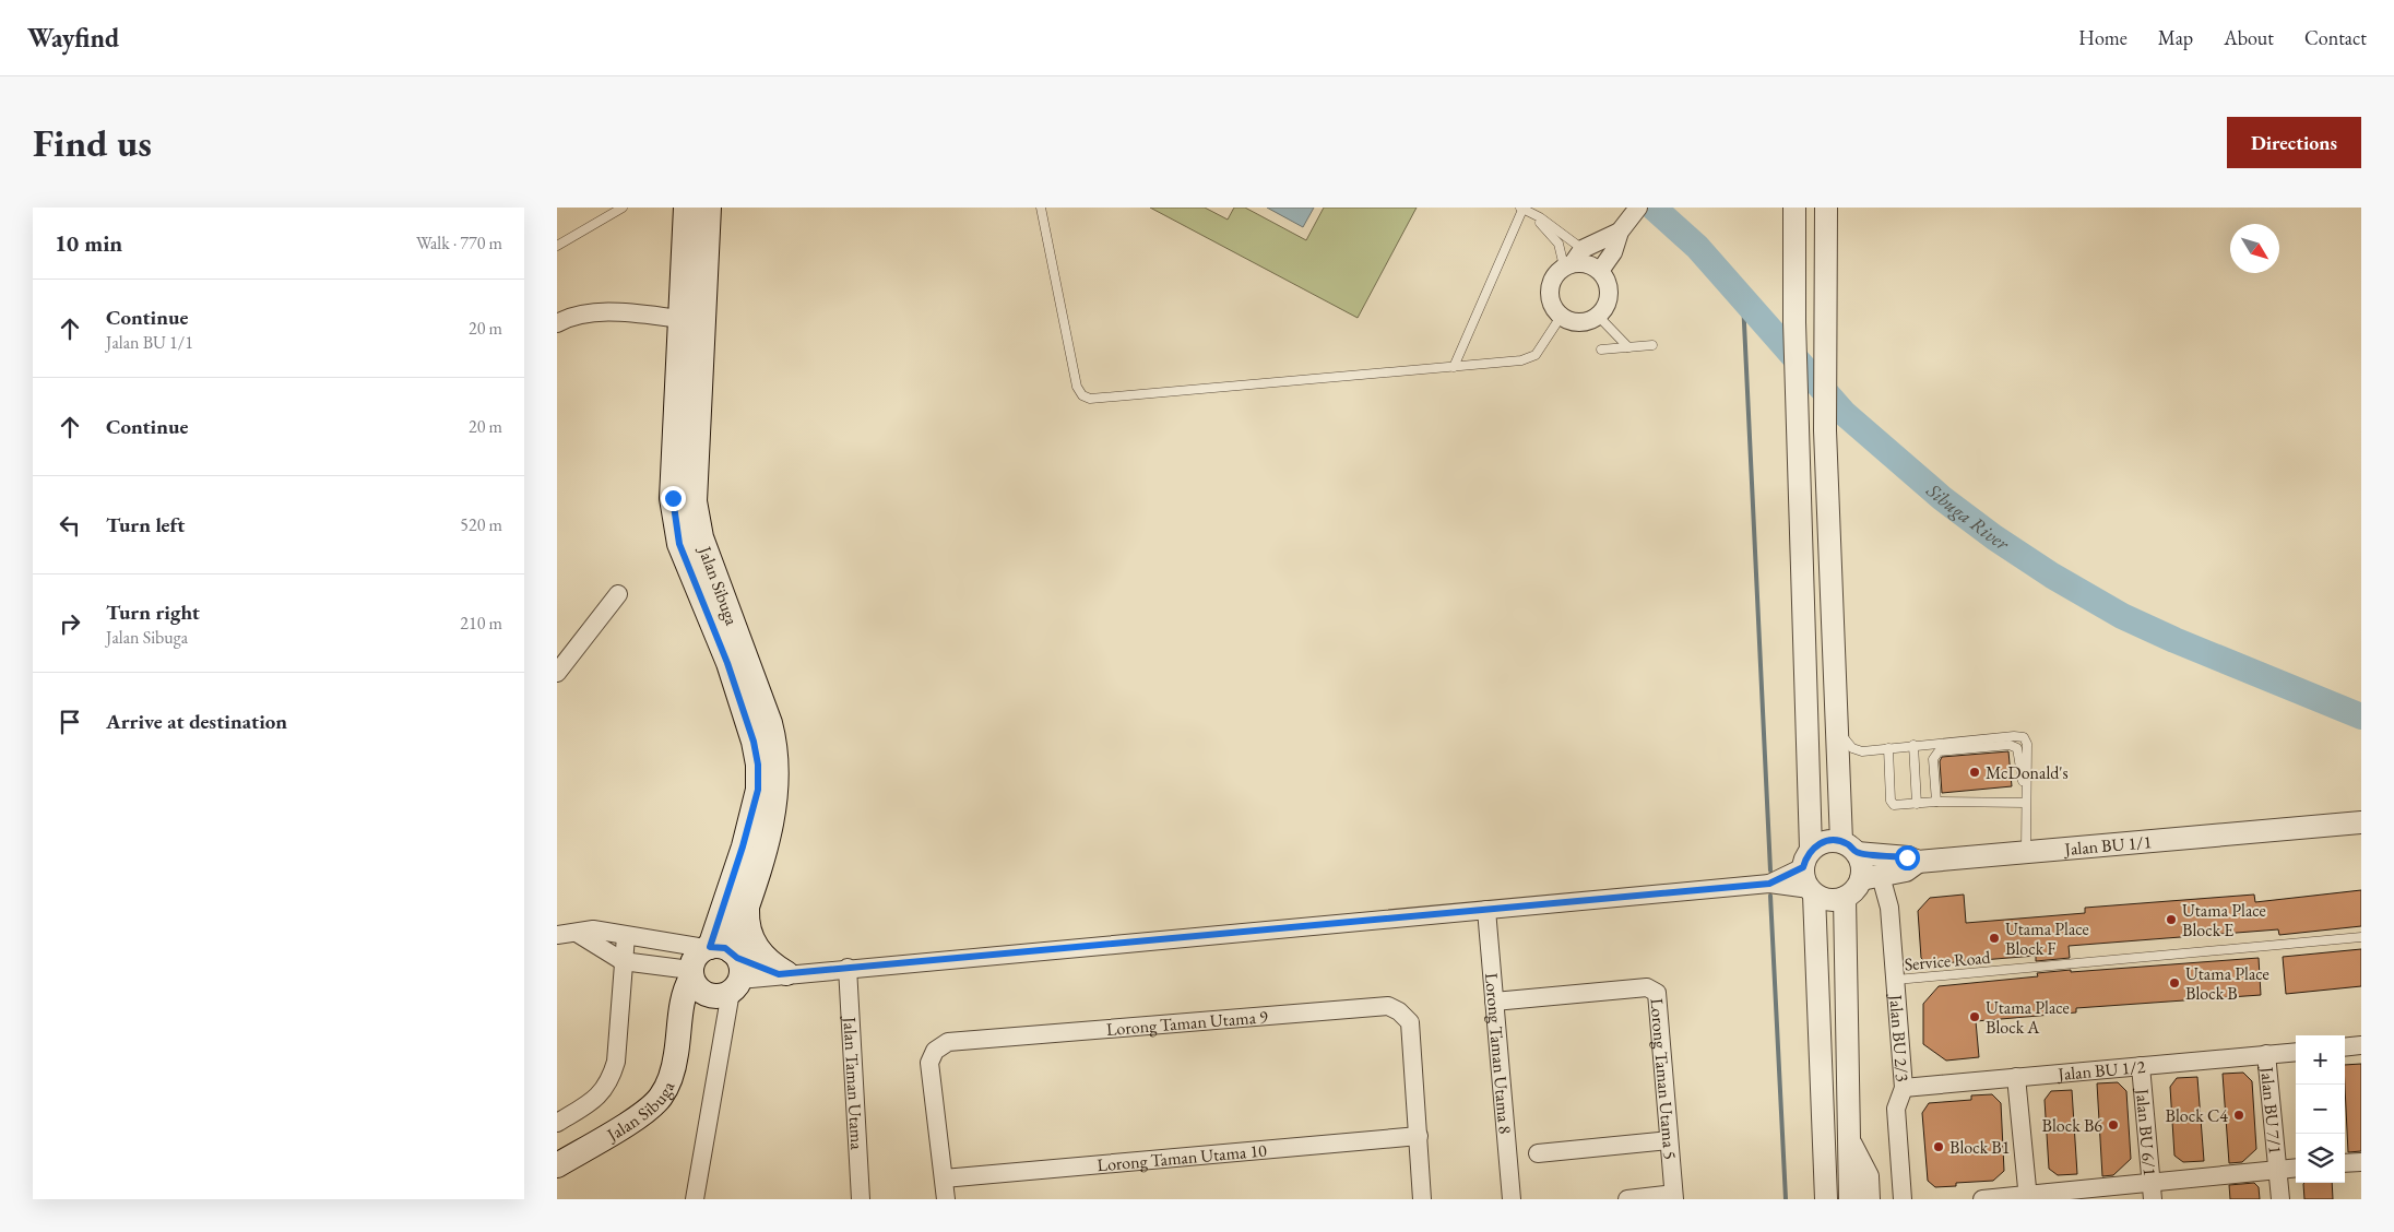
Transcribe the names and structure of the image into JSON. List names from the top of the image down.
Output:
{
  "streets": {
    "main road": ["Jalan Sibuga"],
    "street": [
      "Jalan BU 1/1",
      "Lorong Taman Utama 9",
      "Jalan BU 2/3",
      "Lorong Taman Utama 8",
      "Jalan BU 1/2",
      "Lorong Taman Utama 5",
      "Jalan Taman Utama",
      "Jalan BU 7/1",
      "Jalan BU 6/1",
      "Lorong Taman Utama 10"
    ],
    "lane": ["Service Road"]
  },
  "crossings": [
    ["Jalan BU 1/1", "Jalan BU 2/3"],
    ["Service Road", "Jalan BU 2/3"],
    ["Lorong Taman Utama 9", "Lorong Taman Utama 10"],
    ["Jalan BU 2/3", "Jalan BU 1/2"],
    ["Lorong Taman Utama 8", "Lorong Taman Utama 5"],
    ["Jalan BU 1/2", "Jalan BU 7/1"],
    ["Jalan BU 1/2", "Jalan BU 6/1"]
  ],
  "water": ["Sibuga River"],
  "places": [
    "McDonald's",
    "Utama Place Block E",
    "Utama Place Block F",
    "Utama Place Block B",
    "Utama Place Block A",
    "Block C4",
    "Block B6",
    "Block B1"
  ],
  "north": "bottom right",
  "page": {
    "header": "Wayfind",
    "nav": [
      "Home",
      "Map",
      "About",
      "Contact"
    ],
    "buttons": "Directions",
    "title": "Find us",
    "heading": ["10 min", "Walk · 770 m"],
    "list": [
      ["Continue", "Jalan BU 1/1", "20 m"],
      ["Continue", "20 m"],
      ["Turn left", "520 m"],
      ["Turn right", "Jalan Sibuga", "210 m"],
      "Arrive at destination"
    ],
    "map_buttons": ["+", "−"]
  }
}
